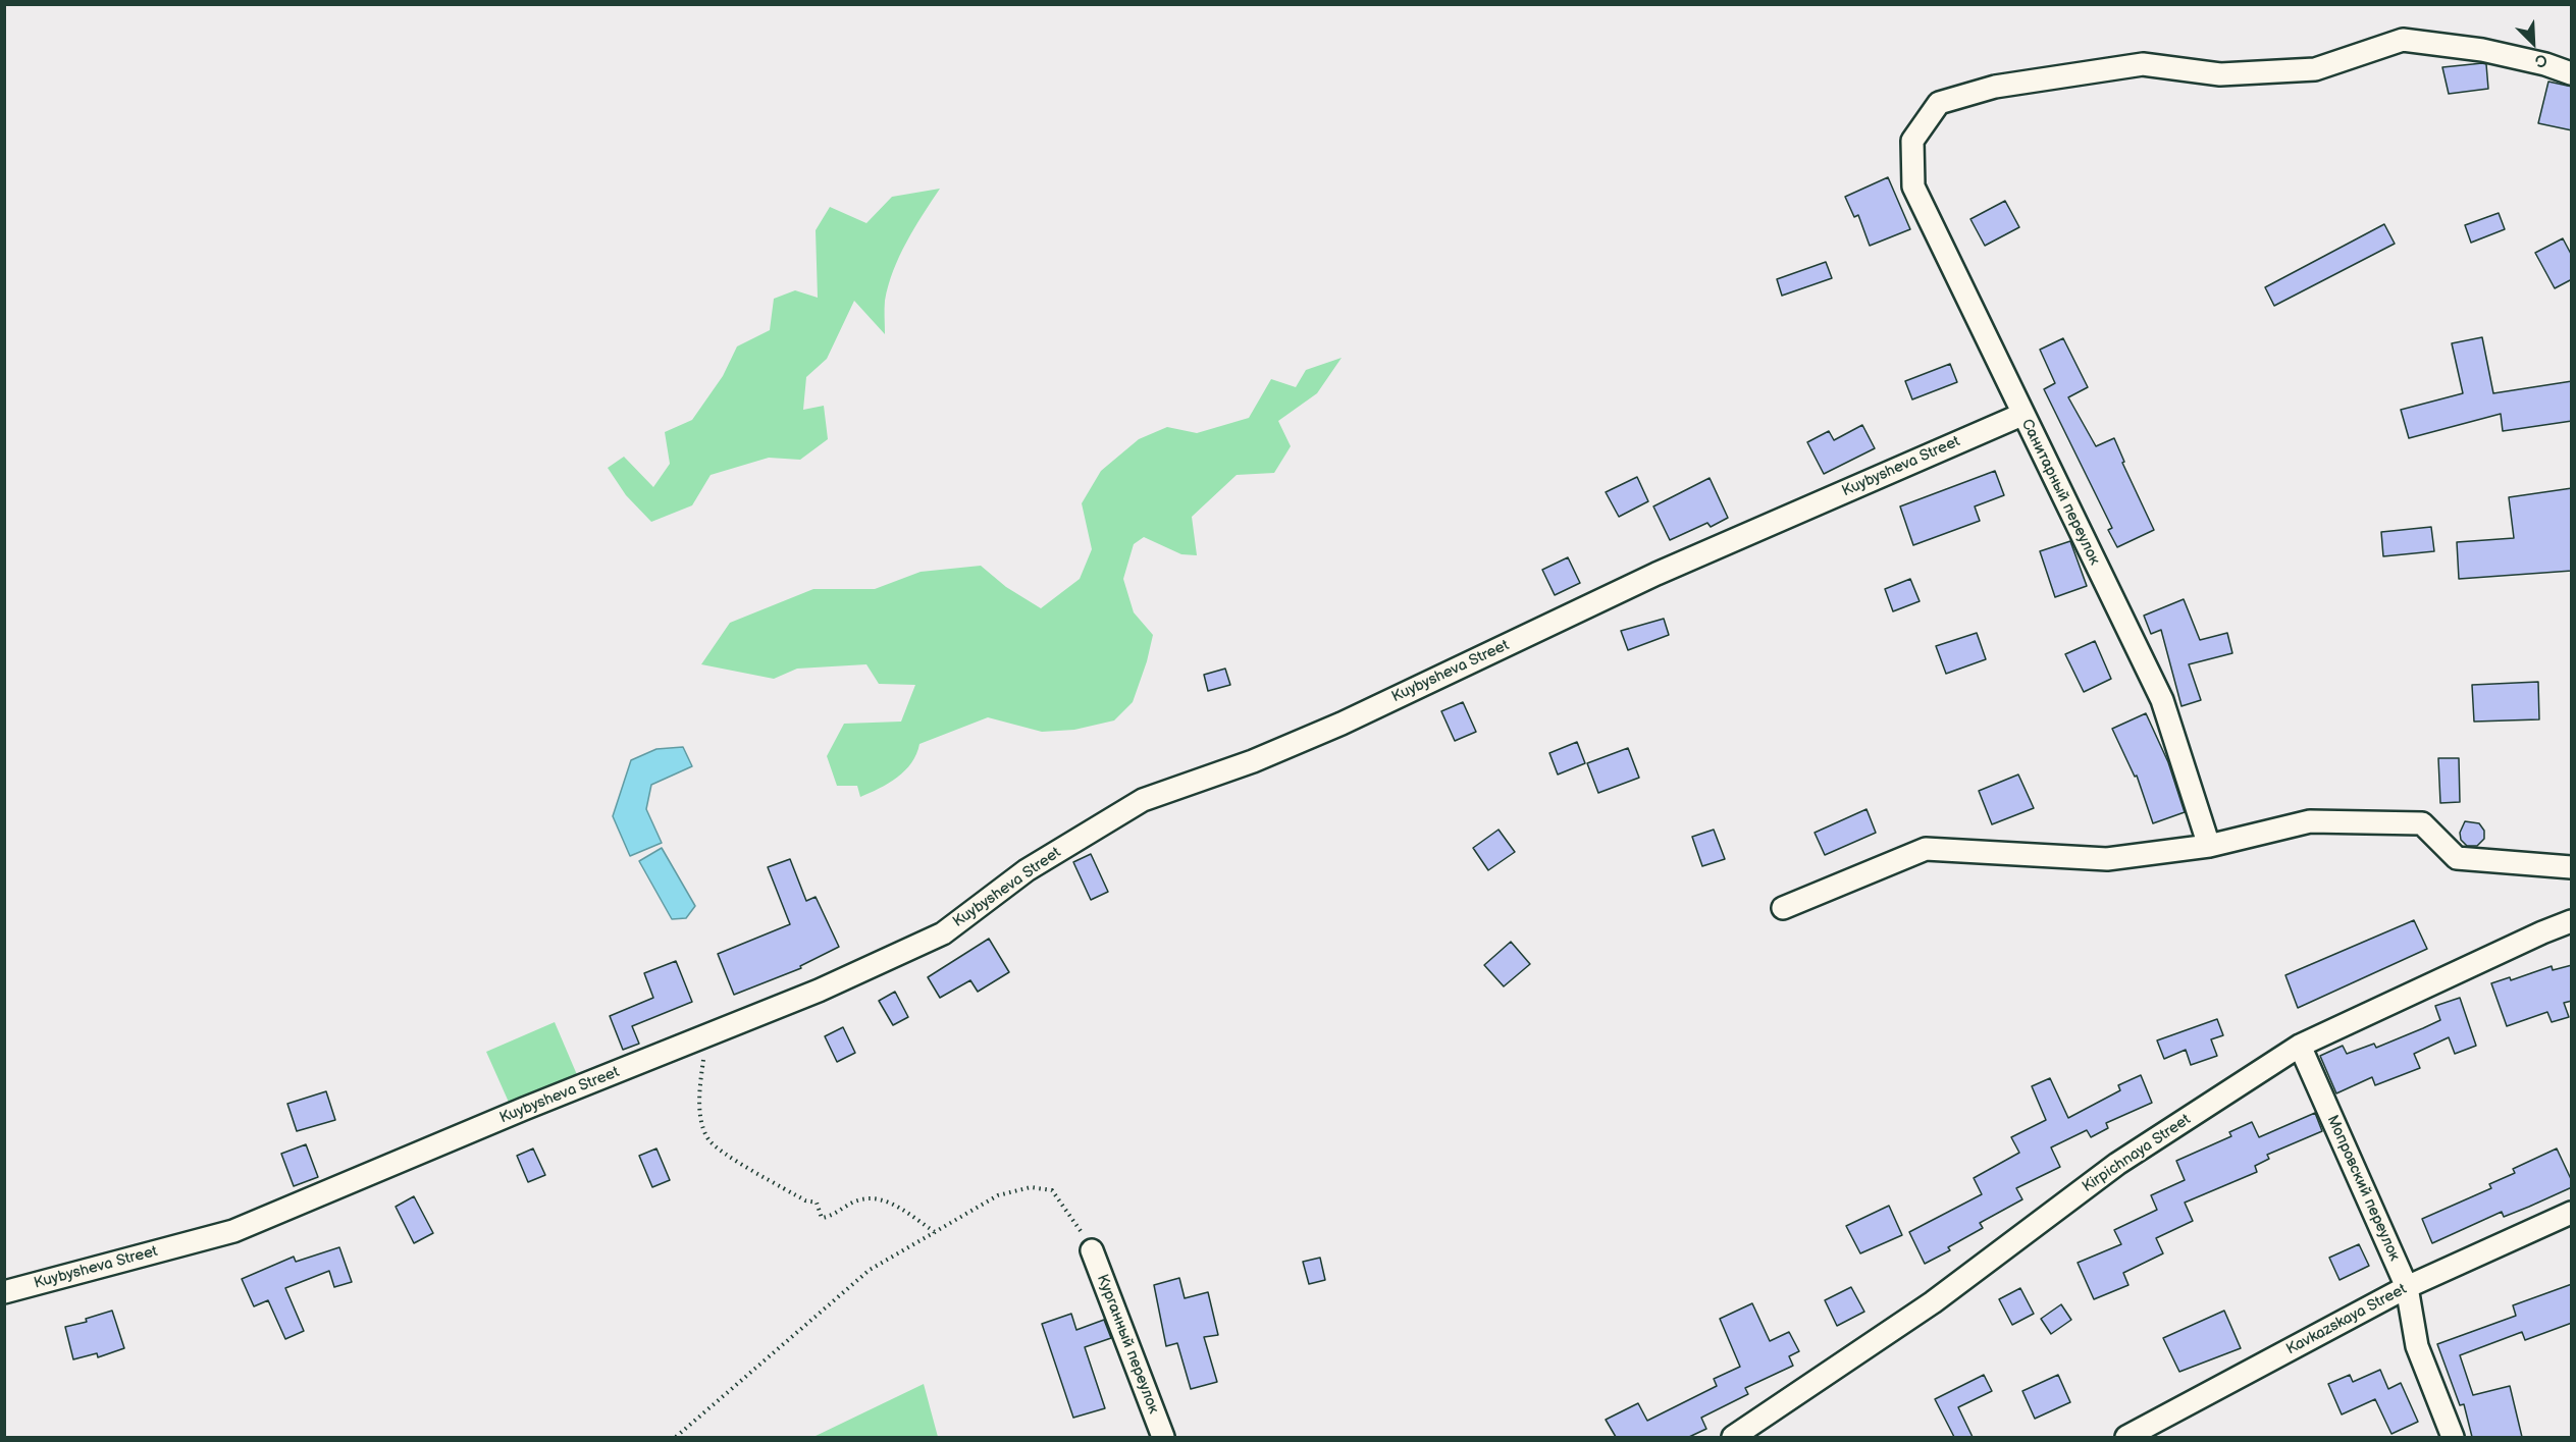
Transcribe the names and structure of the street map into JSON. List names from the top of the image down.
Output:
{
  "streets": {
    "street": [
      "Kuybysheva Street",
      "Санитарный переулок",
      "Kirpichnaya Street",
      "Мопровский переулок",
      "Kavkazskaya Street",
      "Курганный переулок"
    ]
  },
  "crossings": [
    ["Kuybysheva Street", "Санитарный переулок"],
    ["Kirpichnaya Street", "Мопровский переулок"],
    ["Мопровский переулок", "Kavkazskaya Street"]
  ],
  "north": "bottom right"
}
